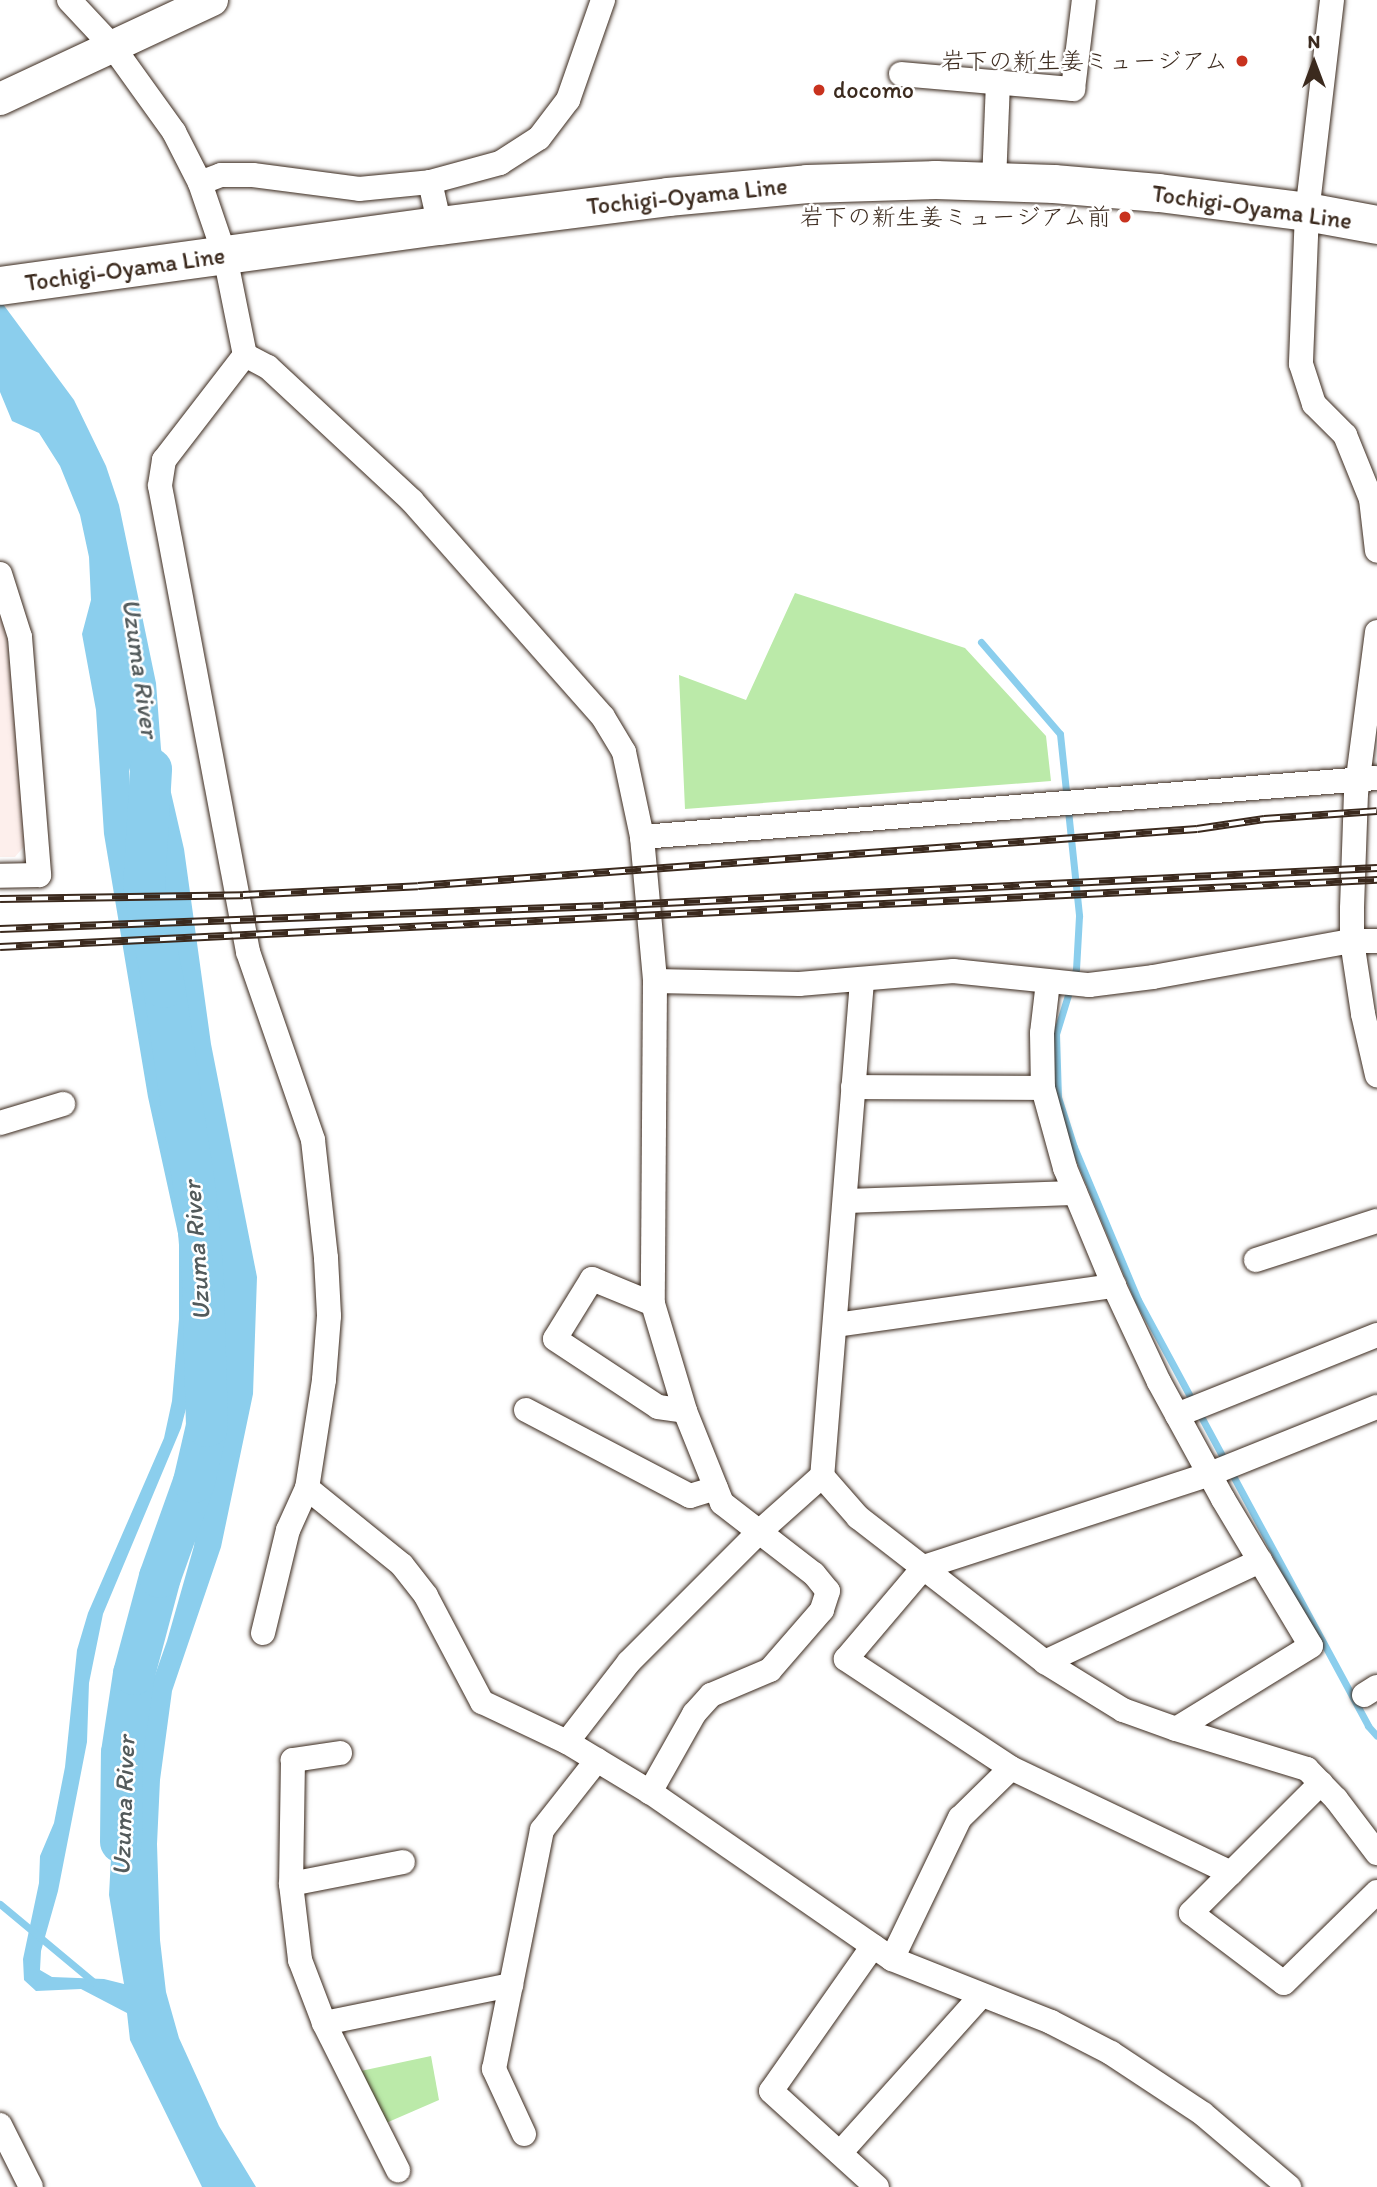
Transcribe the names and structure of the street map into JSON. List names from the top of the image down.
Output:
{
  "streets": {
    "main road": ["Tochigi-Oyama Line"]
  },
  "water": ["Uzuma River"],
  "places": ["岩下の新生姜ミュージアム", "docomo", "岩下の新生姜ミュージアム前"],
  "north": "top"
}
